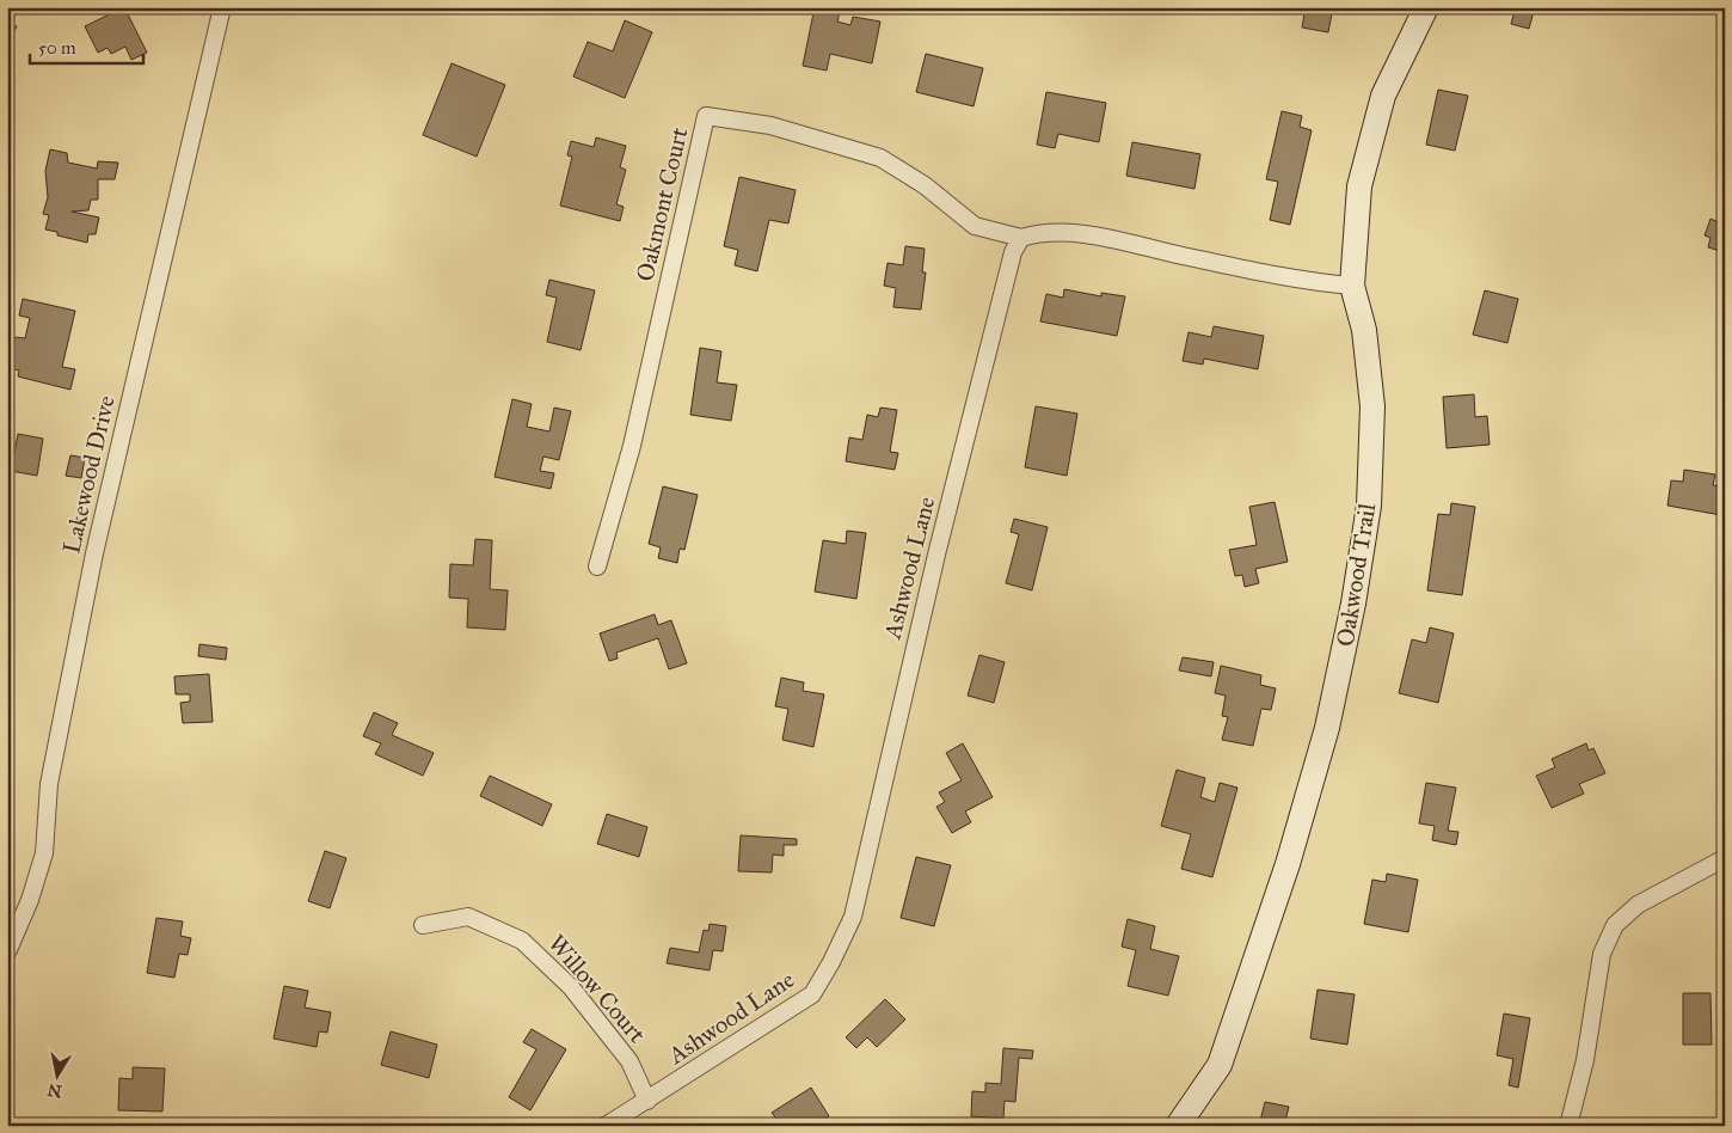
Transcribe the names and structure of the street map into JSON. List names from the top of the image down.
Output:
{
  "streets": {
    "street": [
      "Oakmont Court",
      "Lakewood Drive",
      "Ashwood Lane",
      "Oakwood Trail",
      "Willow Court"
    ]
  },
  "crossings": [
    ["Oakmont Court", "Ashwood Lane"],
    ["Ashwood Lane", "Willow Court"]
  ],
  "scale_bar": "50 m",
  "north": "bottom"
}
